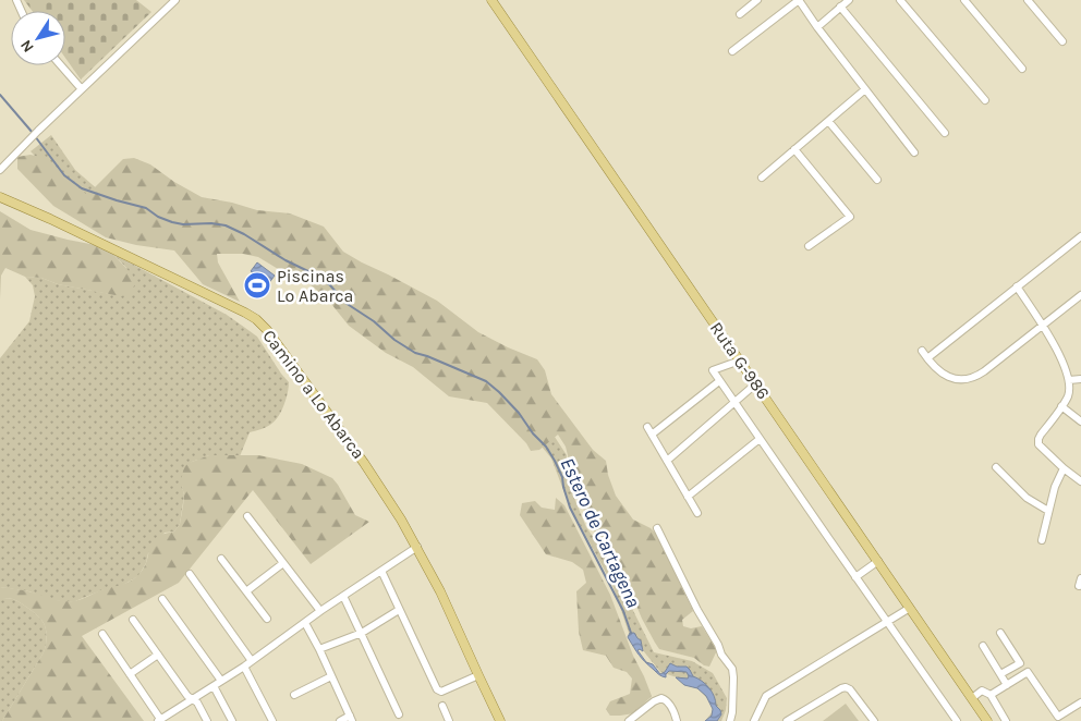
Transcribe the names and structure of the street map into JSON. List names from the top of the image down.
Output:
{
  "streets": {
    "main road": ["Ruta G-986", "Camino a Lo Abarca"]
  },
  "water": ["Estero de Cartagena"],
  "places": {
    "sports": ["Piscinas Lo Abarca"]
  },
  "north": "bottom left"
}
